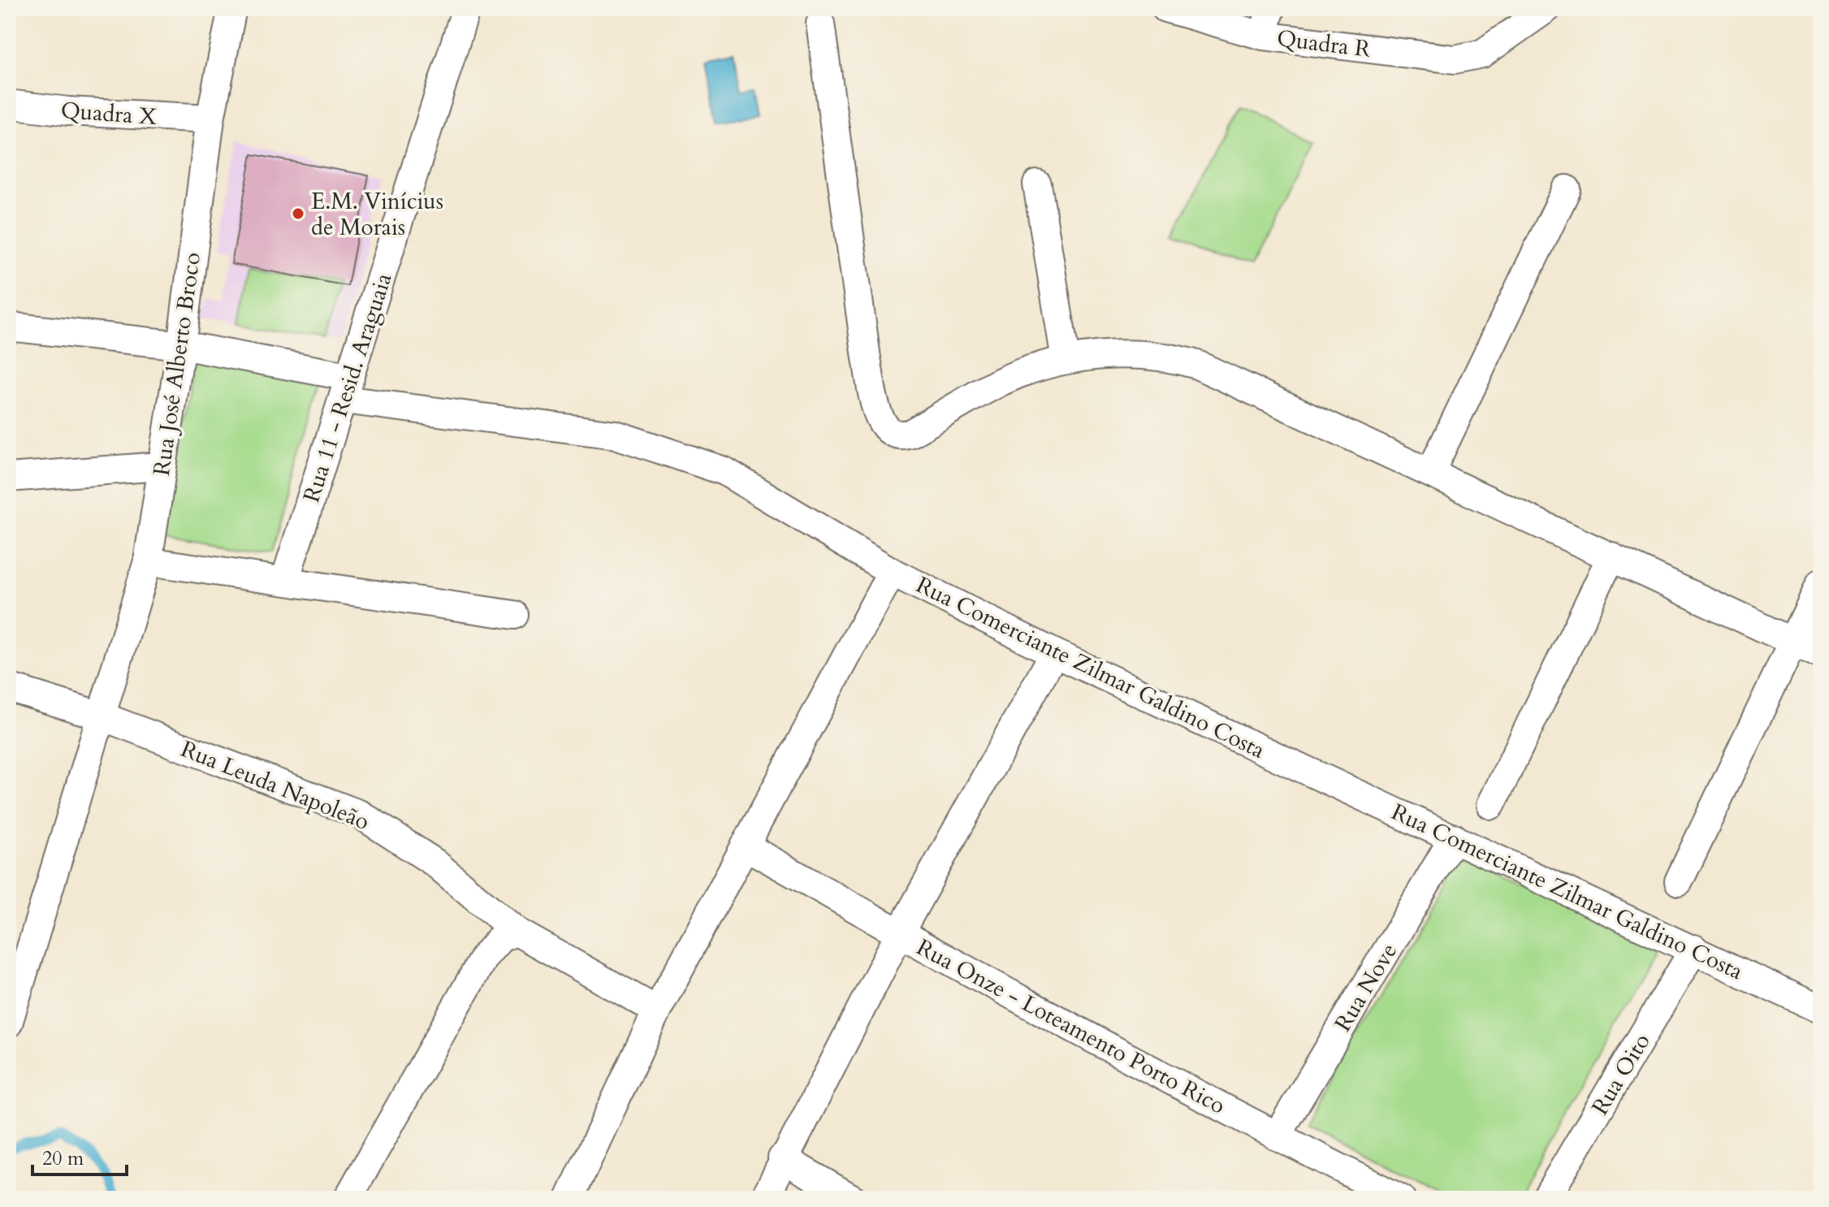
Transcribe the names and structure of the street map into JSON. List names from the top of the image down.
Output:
{
  "streets": {
    "street": [
      "Quadra R",
      "Quadra X",
      "Rua José Alberto Broco",
      "Rua 11 - Resid. Araguaia",
      "Rua Comerciante Zilmar Galdino Costa",
      "Rua Leuda Napoleão",
      "Rua Nove",
      "Rua Onze - Loteamento Porto Rico",
      "Rua Oito"
    ]
  },
  "crossings": [
    ["Quadra X", "Rua José Alberto Broco"],
    ["Rua José Alberto Broco", "Rua Comerciante Zilmar Galdino Costa"],
    ["Rua José Alberto Broco", "Rua Leuda Napoleão"],
    ["Rua 11 - Resid. Araguaia", "Rua Comerciante Zilmar Galdino Costa"],
    ["Rua Comerciante Zilmar Galdino Costa", "Rua Nove"],
    ["Rua Comerciante Zilmar Galdino Costa", "Rua Oito"],
    ["Rua Nove", "Rua Onze - Loteamento Porto Rico"]
  ],
  "places": ["E.M. Vinícius de Morais"],
  "scale_bar": "20 m"
}
